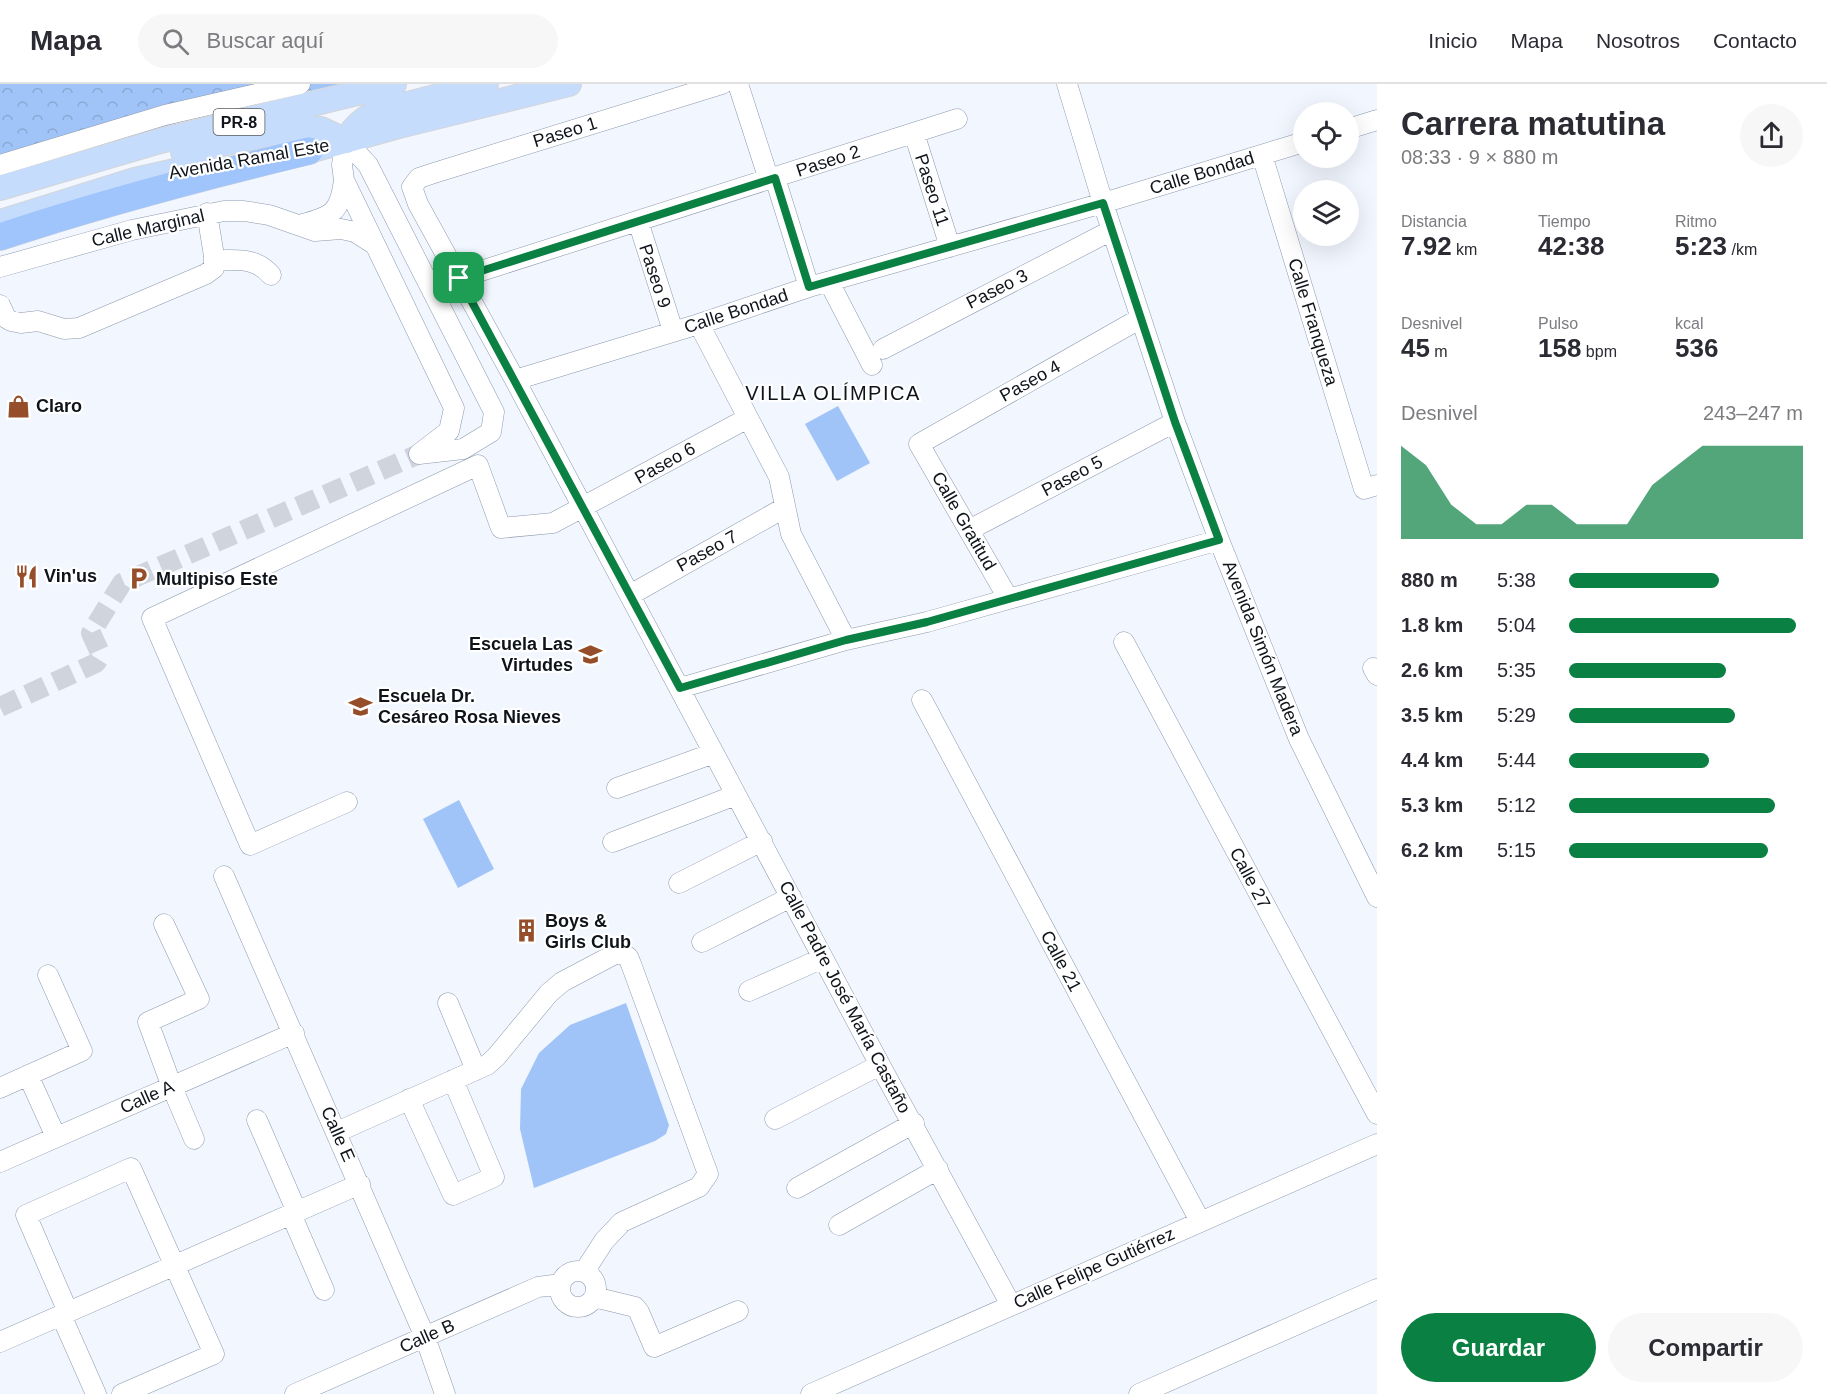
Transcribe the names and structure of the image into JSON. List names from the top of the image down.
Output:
{
  "streets": {
    "main road": ["PR-8", "Avenida Ramal Este"],
    "street": [
      "Paseo 1",
      "Paseo 2",
      "Calle Bondad",
      "Paseo 11",
      "Calle Marginal",
      "Paseo 9",
      "Paseo 3",
      "Calle Franqueza",
      "Paseo 4",
      "Paseo 6",
      "Paseo 5",
      "Calle Gratitud",
      "Paseo 7",
      "Avenida Simón Madera",
      "Calle 27",
      "Calle 21",
      "Calle Padre José María Castaño",
      "Calle A",
      "Calle E",
      "Calle Felipe Gutiérrez",
      "Calle B"
    ]
  },
  "crossings": [
    ["Paseo 1", "Calle Padre José María Castaño"],
    ["Paseo 2", "Paseo 11"],
    ["Paseo 2", "Paseo 9"],
    ["Paseo 2", "Calle Padre José María Castaño"],
    ["Calle Bondad", "Paseo 11"],
    ["Calle Bondad", "Paseo 9"],
    ["Calle Bondad", "Calle Franqueza"],
    ["Calle Bondad", "Avenida Simón Madera"],
    ["Calle Bondad", "Calle Padre José María Castaño"],
    ["Paseo 3", "Avenida Simón Madera"],
    ["Paseo 4", "Calle Gratitud"],
    ["Paseo 4", "Avenida Simón Madera"],
    ["Paseo 6", "Calle Padre José María Castaño"],
    ["Paseo 5", "Calle Gratitud"],
    ["Paseo 5", "Avenida Simón Madera"],
    ["Paseo 7", "Calle Padre José María Castaño"],
    ["Calle 21", "Calle Felipe Gutiérrez"],
    ["Calle Padre José María Castaño", "Calle Felipe Gutiérrez"],
    ["Calle A", "Calle E"],
    ["Calle E", "Calle B"]
  ],
  "districts": ["VILLA OLÍMPICA"],
  "places": {
    "shop": ["Claro"],
    "restaurant": ["Vin'us"],
    "parking": ["Multipiso Este"],
    "school or university": ["Escuela Las Virtudes", "Escuela Dr. Cesáreo Rosa Nieves"],
    "building": ["Boys & Girls Club"]
  },
  "page": {
    "header": "Mapa",
    "search": "Buscar aquí",
    "nav": [
      "Inicio",
      "Mapa",
      "Nosotros",
      "Contacto"
    ],
    "heading": ["Carrera matutina", "08:33 · 9 × 880 m"],
    "stats": [
      ["Distancia", "7.92 km"],
      ["Tiempo", "42:38"],
      ["Ritmo", "5:23 /km"],
      ["Desnivel", "45 m"],
      ["Pulso", "158 bpm"],
      ["kcal", "536"]
    ],
    "chart": ["Desnivel", "243–247 m"],
    "list": [
      {
        "name": "880 m",
        "note": "5:38"
      },
      {
        "name": "1.8 km",
        "note": "5:04"
      },
      {
        "name": "2.6 km",
        "note": "5:35"
      },
      {
        "name": "3.5 km",
        "note": "5:29"
      },
      {
        "name": "4.4 km",
        "note": "5:44"
      },
      {
        "name": "5.3 km",
        "note": "5:12"
      },
      {
        "name": "6.2 km",
        "note": "5:15"
      }
    ],
    "buttons": ["Guardar", "Compartir"]
  }
}
